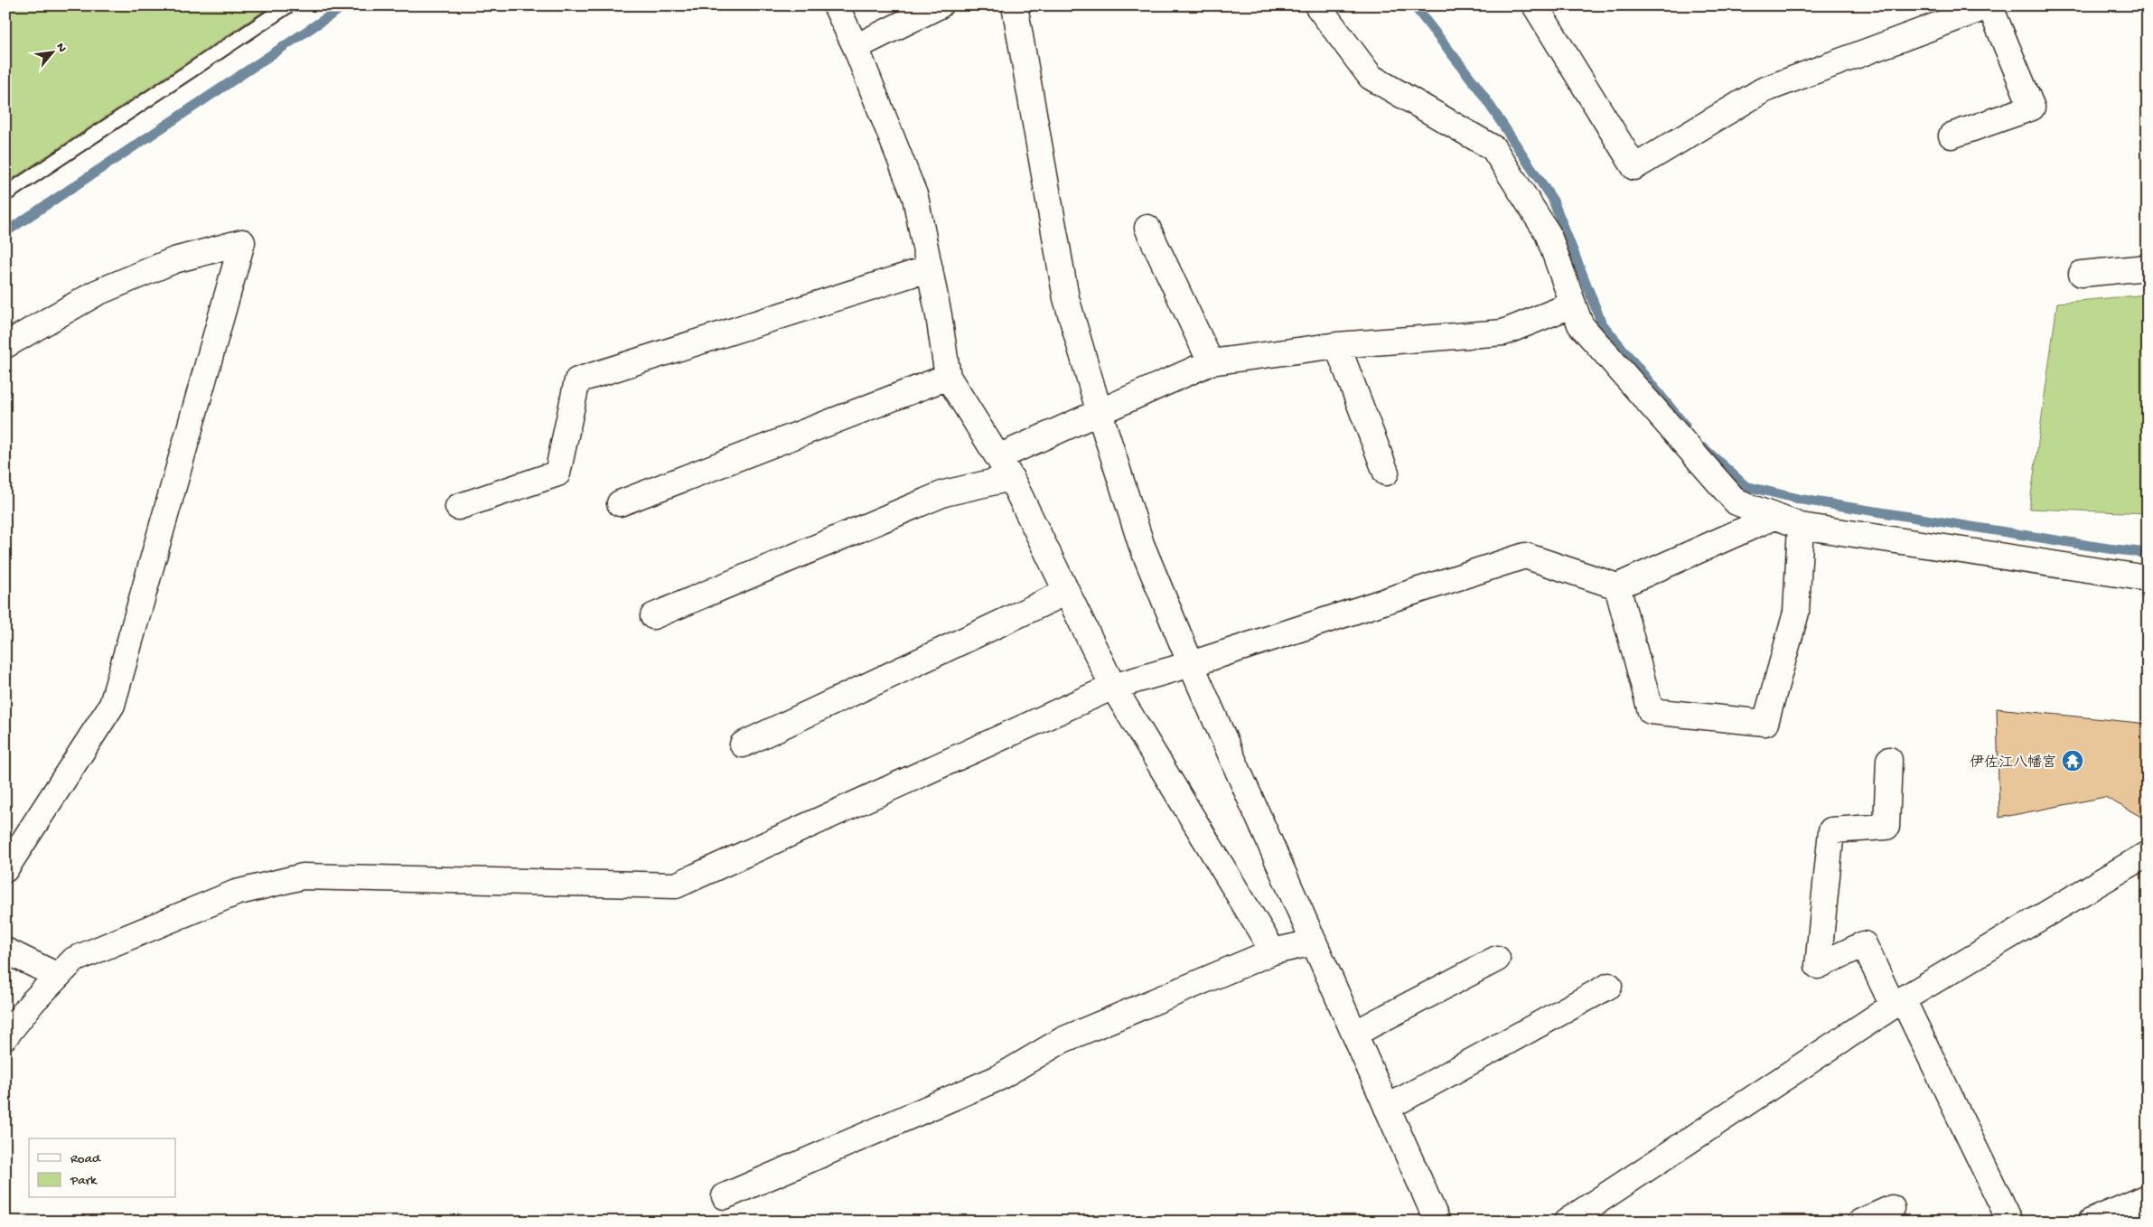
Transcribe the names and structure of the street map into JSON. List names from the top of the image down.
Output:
{
  "places": {
    "temple": ["伊佐江八幡宮"]
  },
  "legend": ["Road", "Park"],
  "north": "top right"
}
